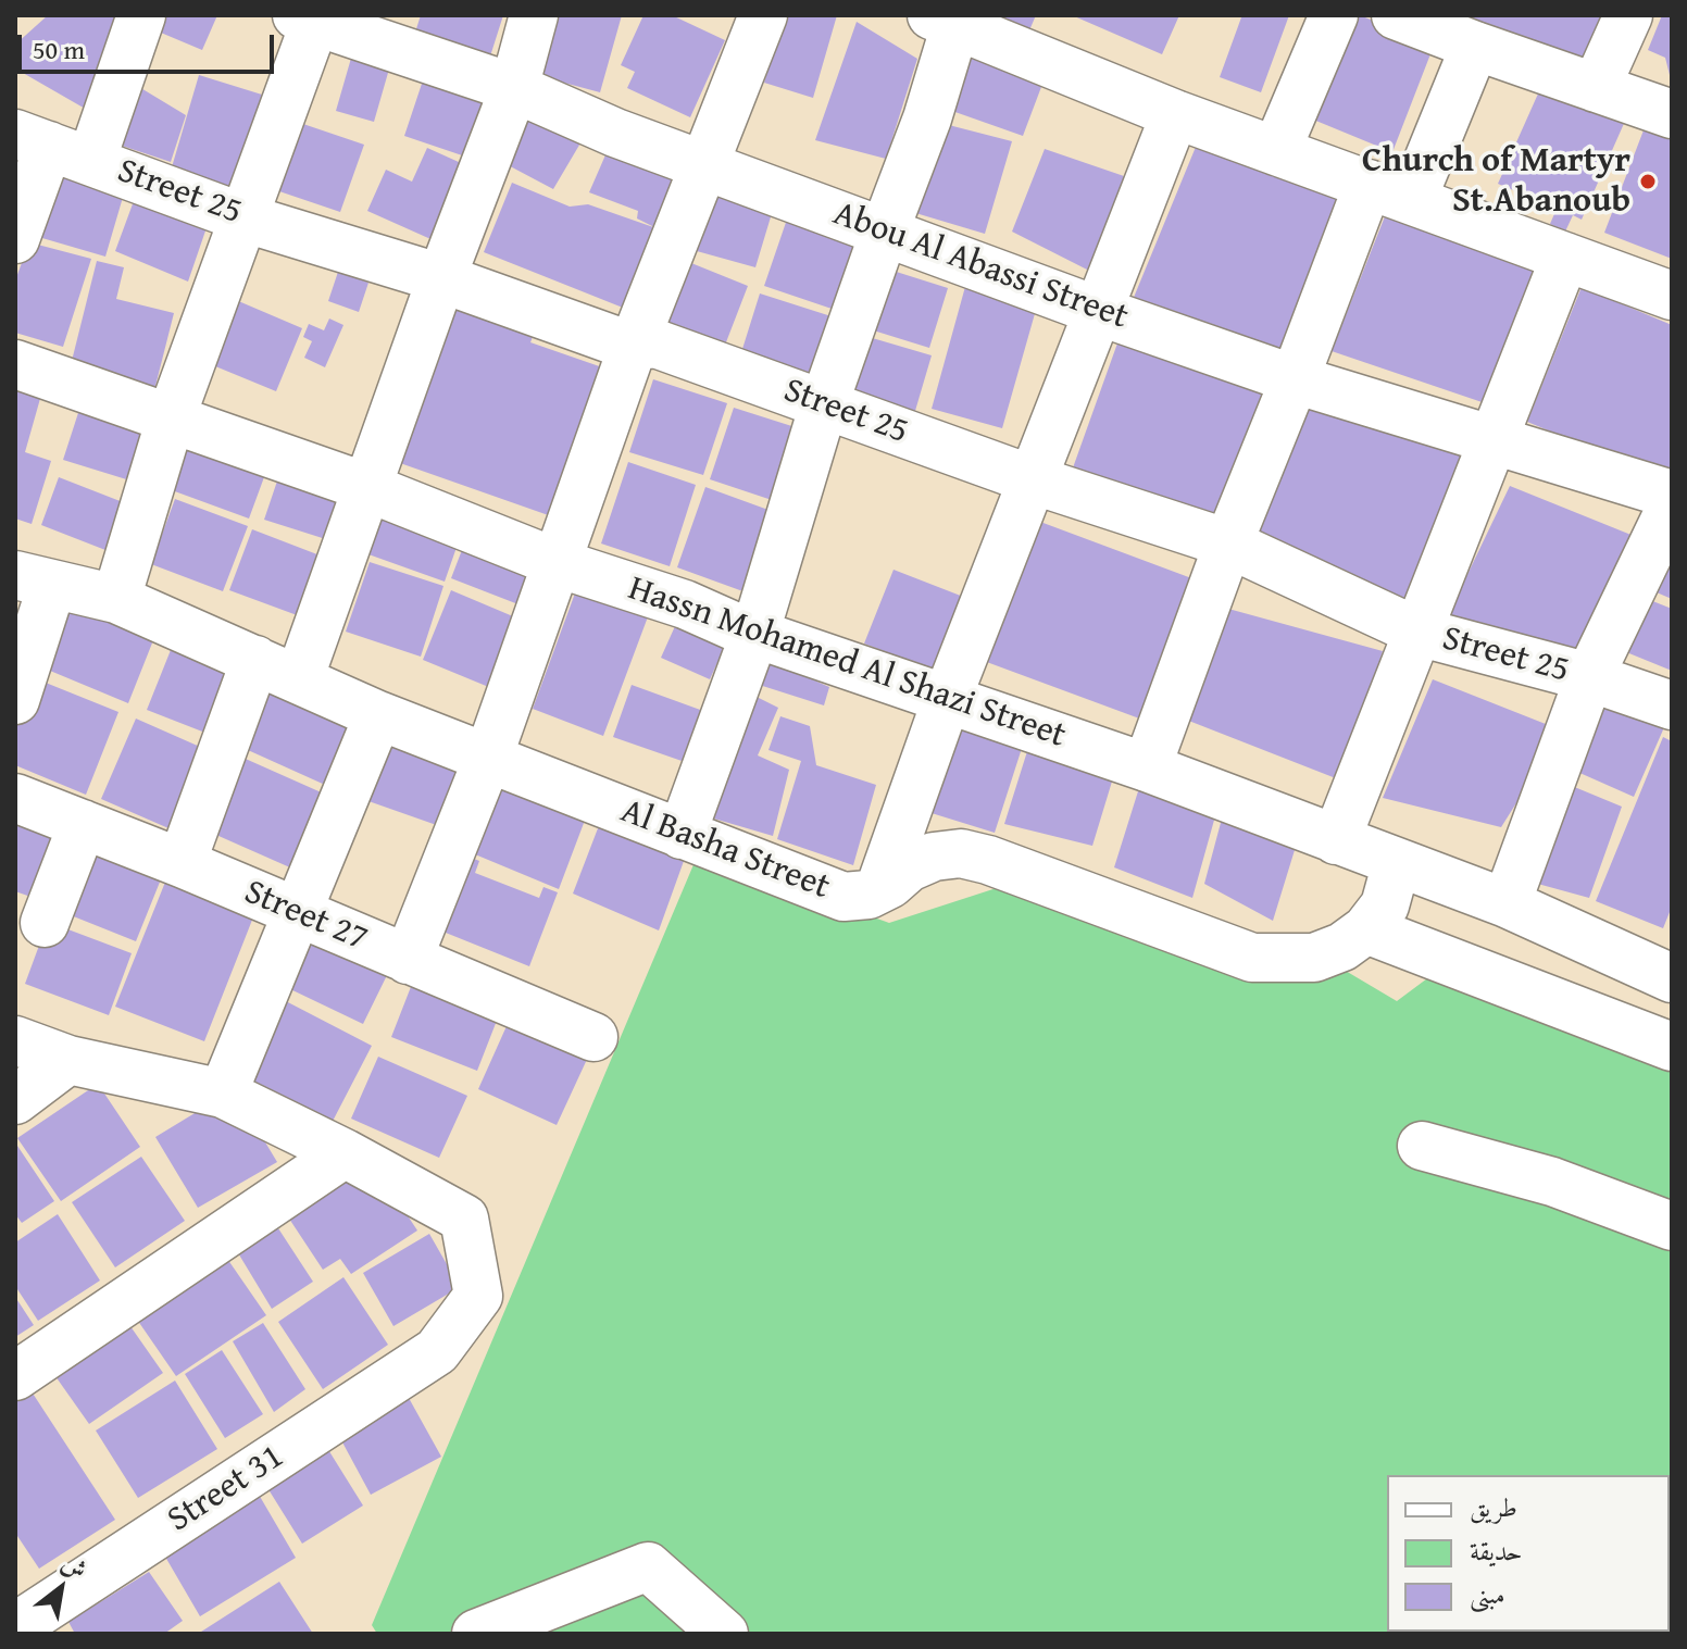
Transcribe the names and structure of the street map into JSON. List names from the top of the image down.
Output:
{
  "streets": {
    "street": [
      "Street 25",
      "Abou Al Abassi Street",
      "Hassn Mohamed Al Shazi Street",
      "Al Basha Street",
      "Street 27",
      "Street 31"
    ]
  },
  "crossings": [
    ["Hassn Mohamed Al Shazi Street", "Al Basha Street"]
  ],
  "places": ["Church of Martyr St.Abanoub"],
  "legend": ["طريق", "حديقة", "مبنى"],
  "scale_bar": "50 m",
  "north": "top right"
}
